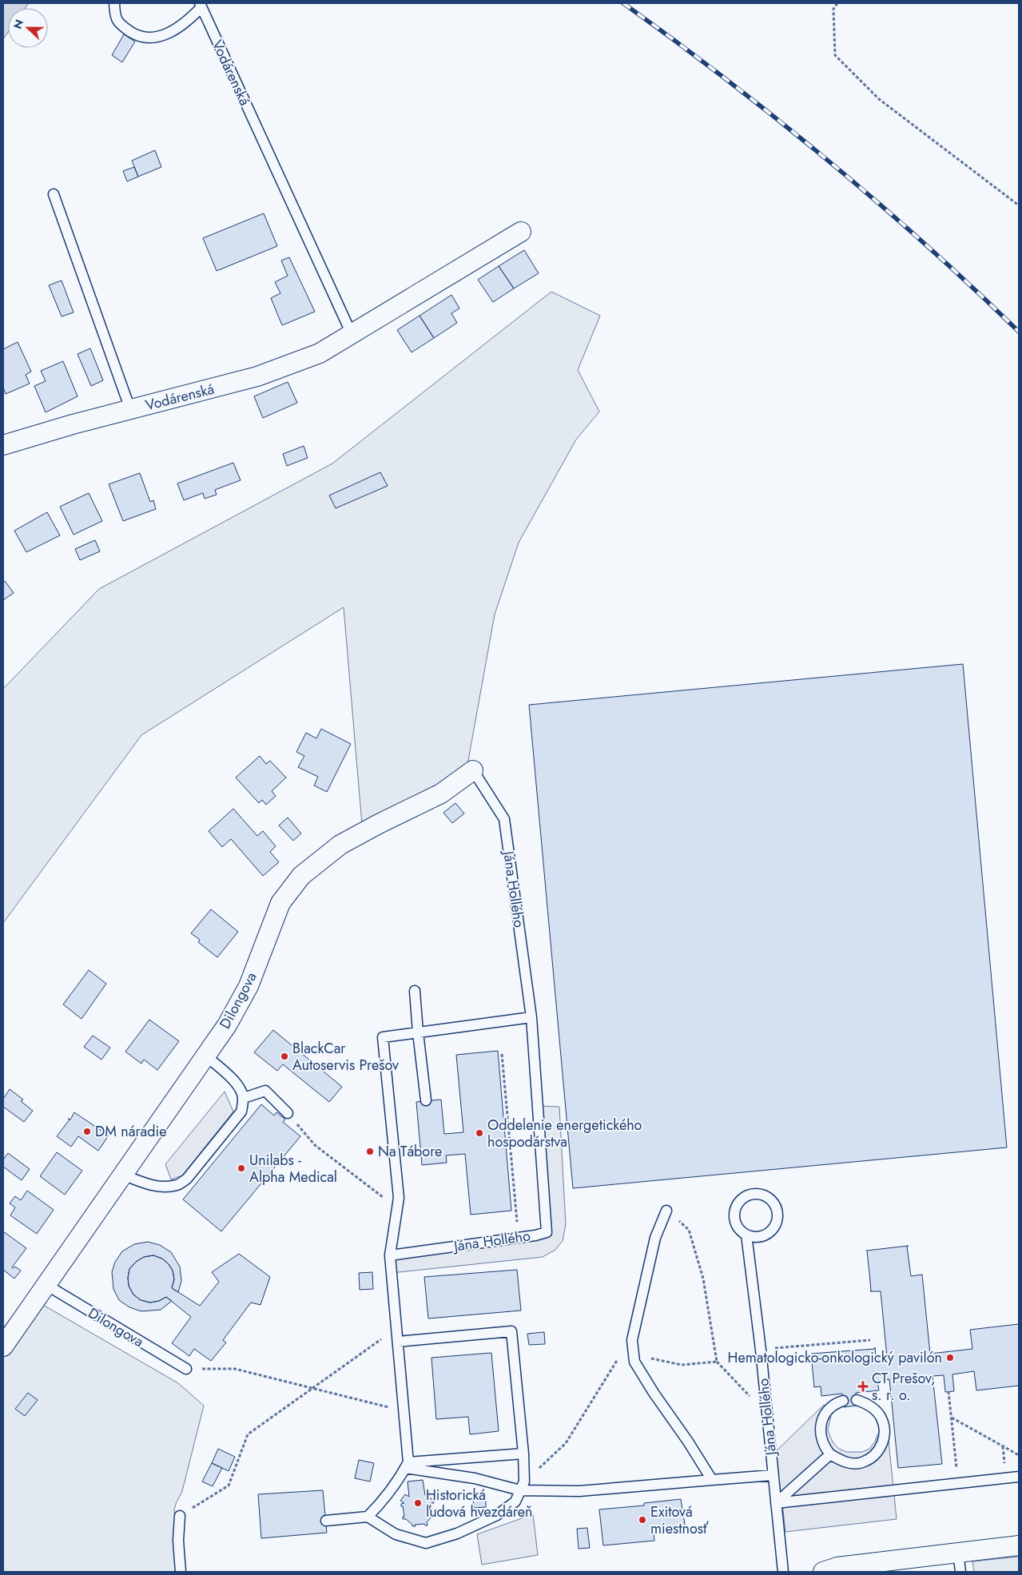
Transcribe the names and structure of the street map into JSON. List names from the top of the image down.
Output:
{
  "streets": {
    "street": ["Vodárenská", "Dilongova"],
    "lane": ["Jána Hollého"]
  },
  "crossings": [
    ["Jána Hollého", "Dilongova"]
  ],
  "places": {
    "other": [
      "BlackCar Autoservis Prešov",
      "DM náradie",
      "Oddelenie energetického hospodárstva",
      "Na Tábore",
      "Unilabs - Alpha Medical",
      "Hematologicko-onkologický pavilón",
      "Historická ľudová hvezdáreň",
      "Exitová miestnosť"
    ],
    "health": ["CT Prešov, s. r. o."]
  },
  "north": "left"
}
